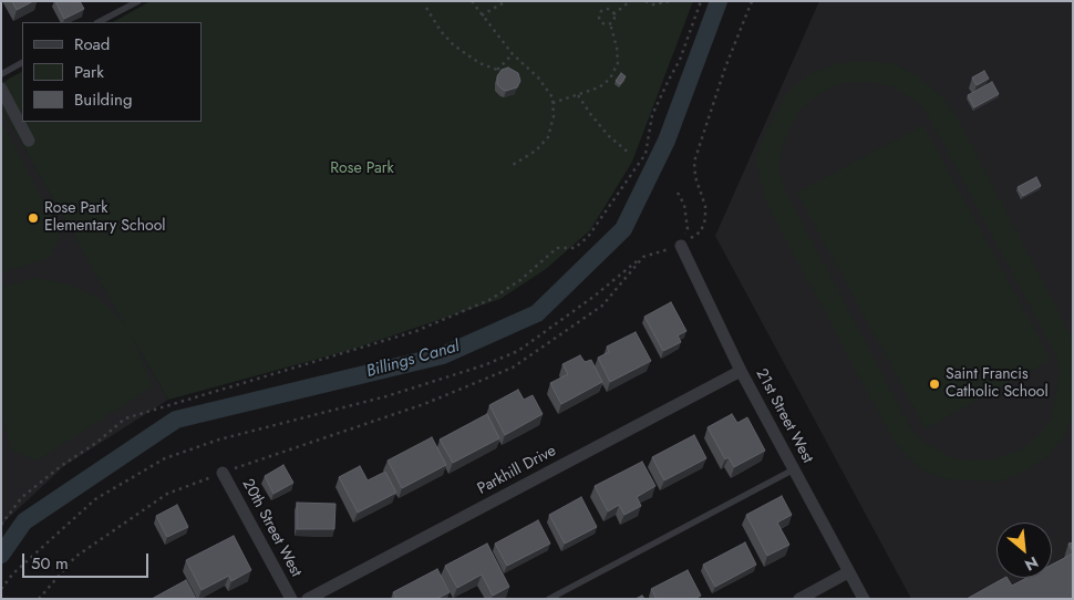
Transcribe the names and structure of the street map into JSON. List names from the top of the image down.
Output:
{
  "streets": {
    "street": ["21st Street West", "Parkhill Drive", "20th Street West"]
  },
  "crossings": [
    ["21st Street West", "Parkhill Drive"]
  ],
  "water": ["Billings Canal"],
  "parks": ["Rose Park"],
  "places": ["Rose Park Elementary School", "Saint Francis Catholic School"],
  "legend": ["Road", "Park", "Building"],
  "scale_bar": "50 m",
  "north": "bottom right"
}
